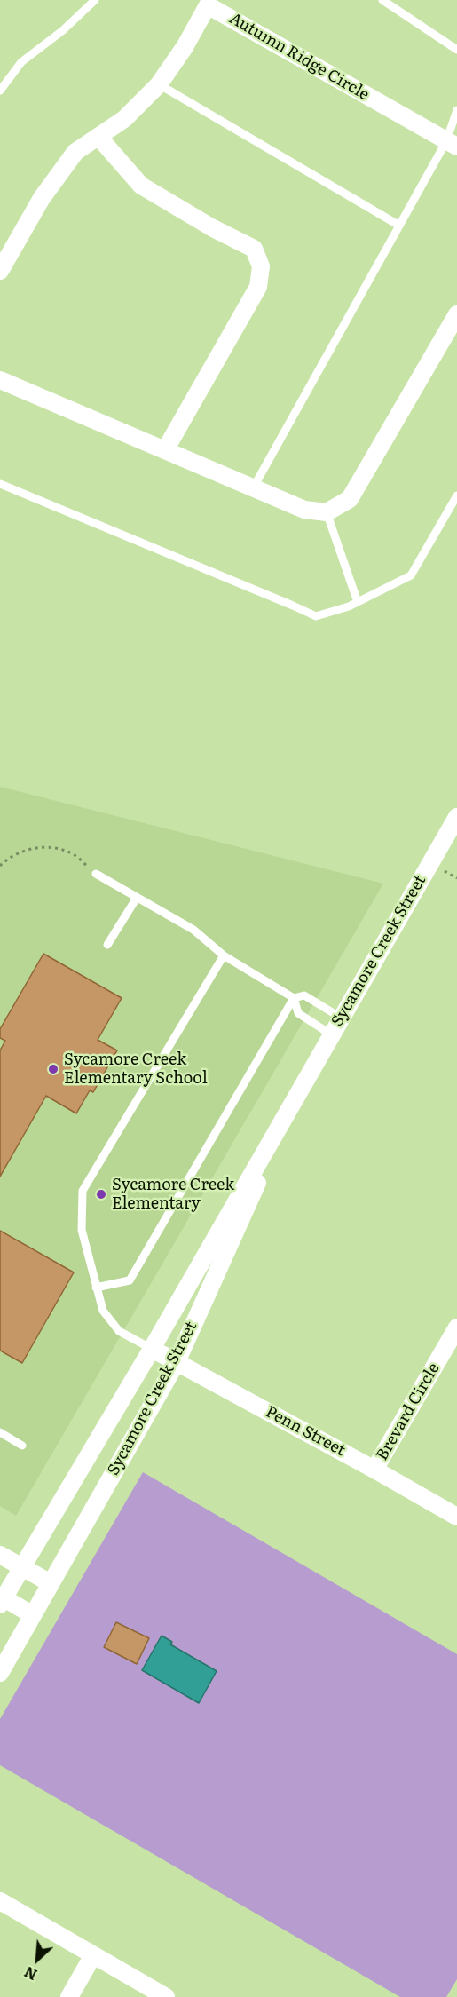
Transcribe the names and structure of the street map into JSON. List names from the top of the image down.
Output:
{
  "streets": {
    "street": [
      "Autumn Ridge Circle",
      "Sycamore Creek Street",
      "Brevard Circle",
      "Penn Street"
    ]
  },
  "crossings": [
    ["Sycamore Creek Street", "Penn Street"],
    ["Brevard Circle", "Penn Street"]
  ],
  "places": ["Sycamore Creek Elementary School", "Sycamore Creek Elementary"],
  "north": "bottom left"
}
